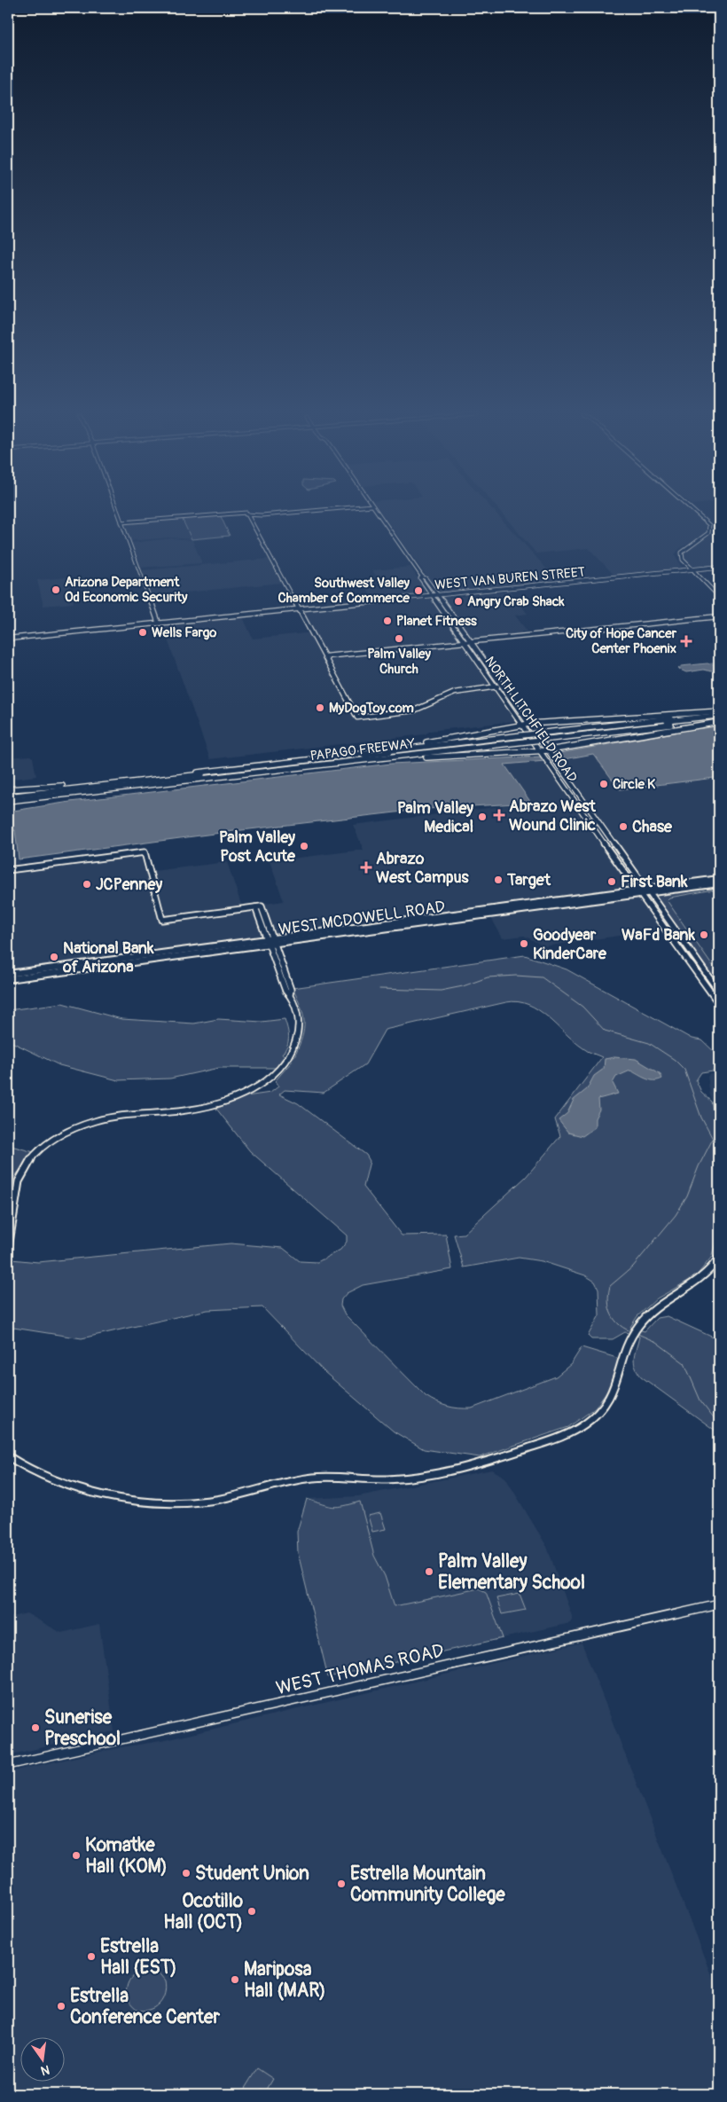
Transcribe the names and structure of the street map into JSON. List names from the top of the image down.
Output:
{
  "streets": {
    "highway": ["PAPAGO FREEWAY"],
    "main road": ["WEST VAN BUREN STREET", "WEST MCDOWELL ROAD"],
    "street": ["NORTH LITCHFIELD ROAD", "WEST THOMAS ROAD"]
  },
  "crossings": [
    ["WEST VAN BUREN STREET", "NORTH LITCHFIELD ROAD"],
    ["NORTH LITCHFIELD ROAD", "WEST MCDOWELL ROAD"]
  ],
  "places": {
    "other": [
      "Arizona Department Od Economic Security",
      "Southwest Valley Chamber of Commerce",
      "Angry Crab Shack",
      "Planet Fitness",
      "Wells Fargo",
      "Palm Valley Church",
      "MyDogToy.com",
      "Circle K",
      "Palm Valley Medical",
      "Chase",
      "Palm Valley Post Acute",
      "Target",
      "First Bank",
      "JCPenney",
      "WaFd Bank",
      "Goodyear KinderCare",
      "National Bank of Arizona",
      "Palm Valley Elementary School",
      "Sunerise Preschool",
      "Komatke Hall (KOM)",
      "Student Union",
      "Estrella Mountain Community College",
      "Ocotillo Hall (OCT)",
      "Estrella Hall (EST)",
      "Mariposa Hall (MAR)",
      "Estrella Conference Center"
    ],
    "health": ["City of Hope Cancer Center Phoenix", "Abrazo West Wound Clinic", "Abrazo West Campus"]
  },
  "north": "bottom"
}
